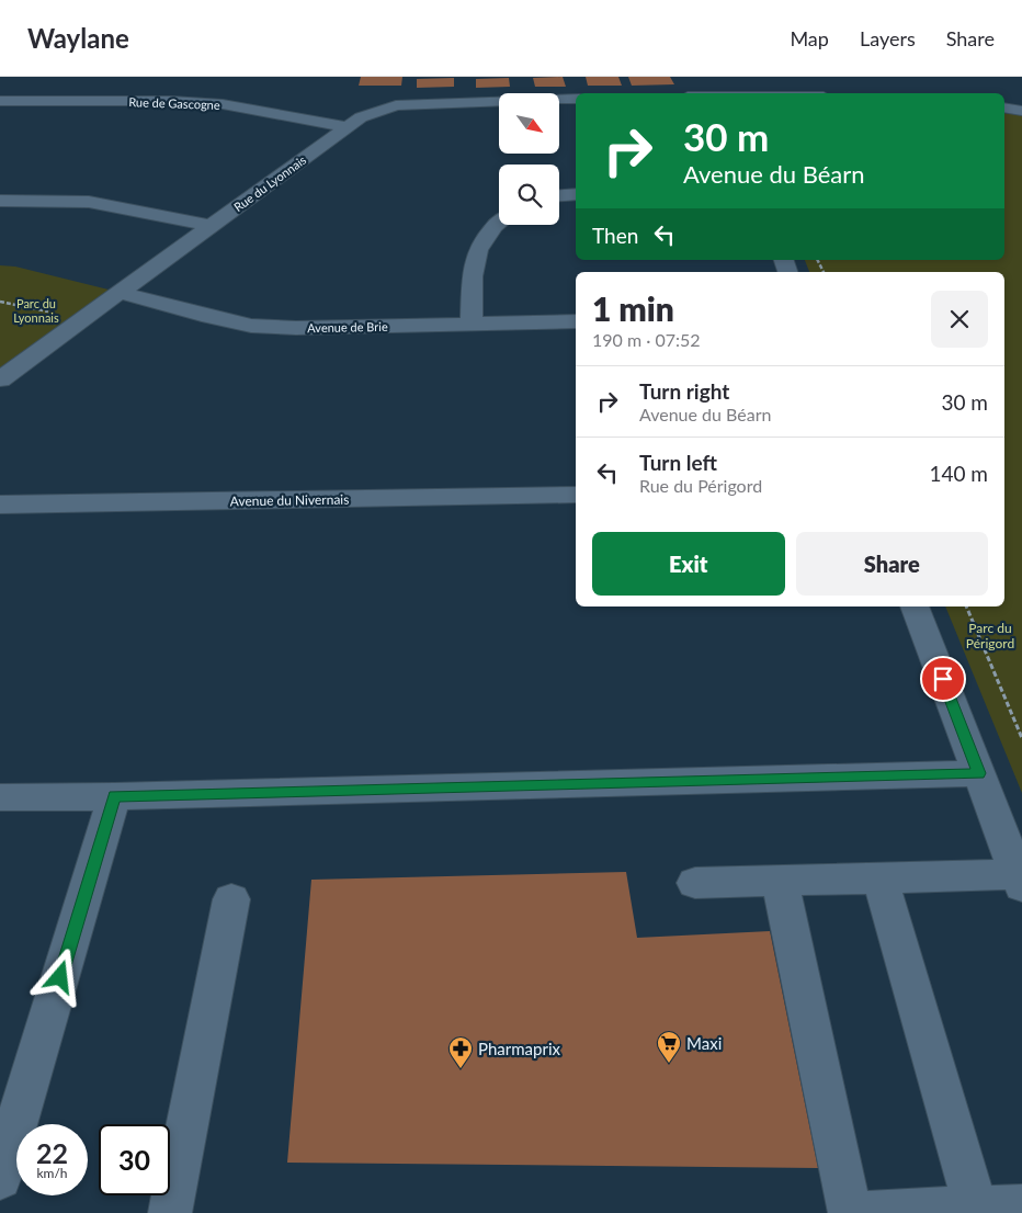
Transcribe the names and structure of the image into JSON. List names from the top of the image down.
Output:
{
  "streets": {
    "street": [
      "Rue de Gascogne",
      "Rue du Lyonnais",
      "Avenue de Brie",
      "Avenue du Nivernais"
    ]
  },
  "crossings": [
    ["Rue de Gascogne", "Rue du Lyonnais"],
    ["Rue du Lyonnais", "Avenue de Brie"]
  ],
  "parks": ["Parc du Lyonnais", "Parc du Périgord"],
  "places": {
    "supermarket": ["Maxi"],
    "pharmacy": ["Pharmaprix"]
  },
  "north": "bottom right",
  "page": {
    "header": "Waylane",
    "nav": ["Map", "Layers", "Share"],
    "turn": ["30 m", "Avenue du Béarn"],
    "then": "Then",
    "heading": ["1 min", "190 m · 07:52"],
    "list": [
      {
        "name": "Turn right",
        "note": "Avenue du Béarn",
        "value": "30 m"
      },
      {
        "name": "Turn left",
        "note": "Rue du Périgord",
        "value": "140 m"
      }
    ],
    "buttons": ["Exit", "Share"],
    "speed": "22 km/h",
    "limit": "30"
  }
}
